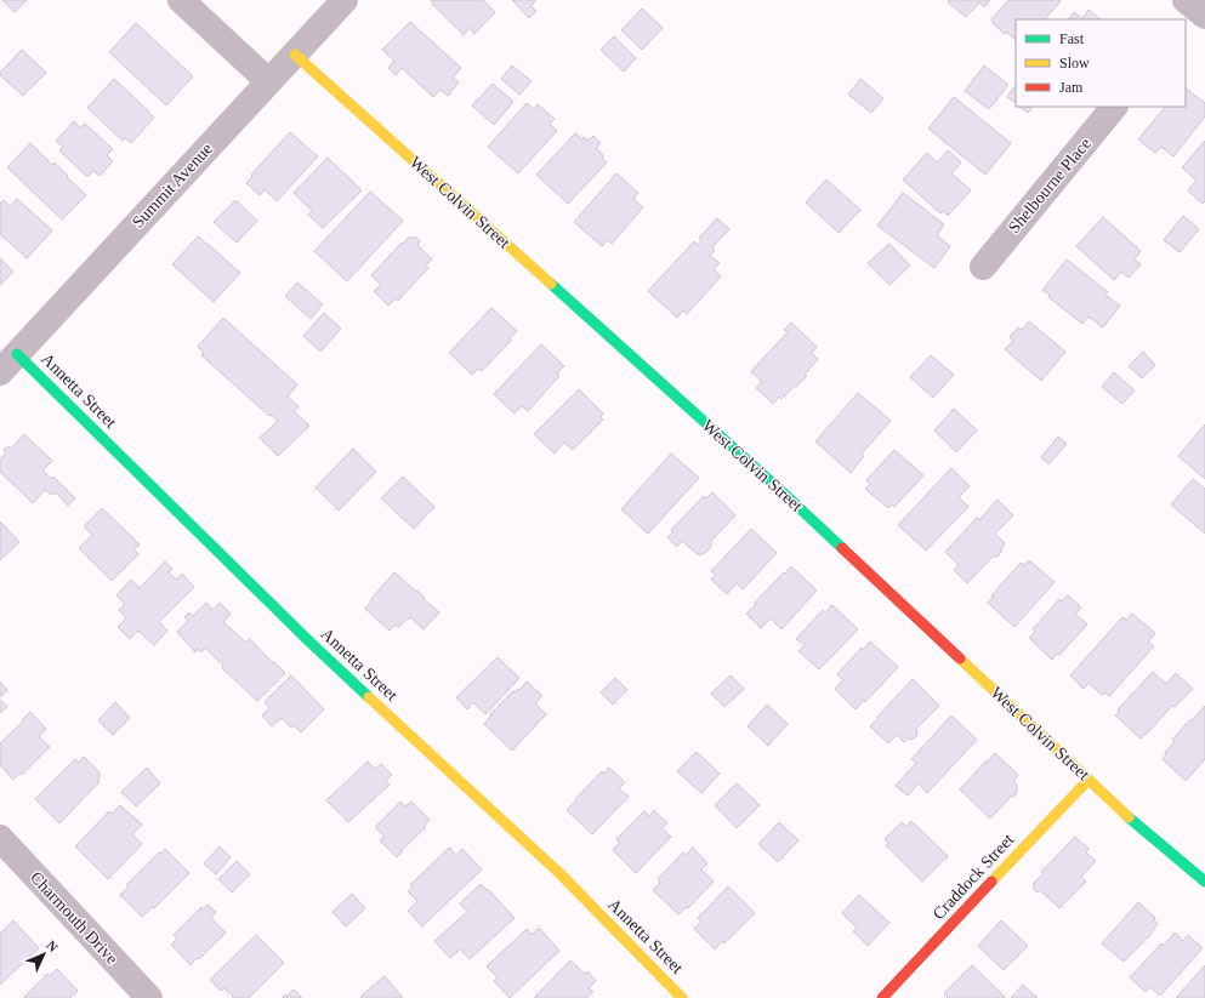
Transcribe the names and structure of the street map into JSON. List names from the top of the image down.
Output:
{
  "streets": {
    "street": [
      "Summit Avenue",
      "Shelbourne Place",
      "West Colvin Street",
      "Annetta Street",
      "Craddock Street",
      "Charmouth Drive"
    ]
  },
  "crossings": [
    ["Summit Avenue", "West Colvin Street"],
    ["Summit Avenue", "Annetta Street"],
    ["West Colvin Street", "Craddock Street"]
  ],
  "legend": ["Fast", "Slow", "Jam"],
  "north": "top right"
}
